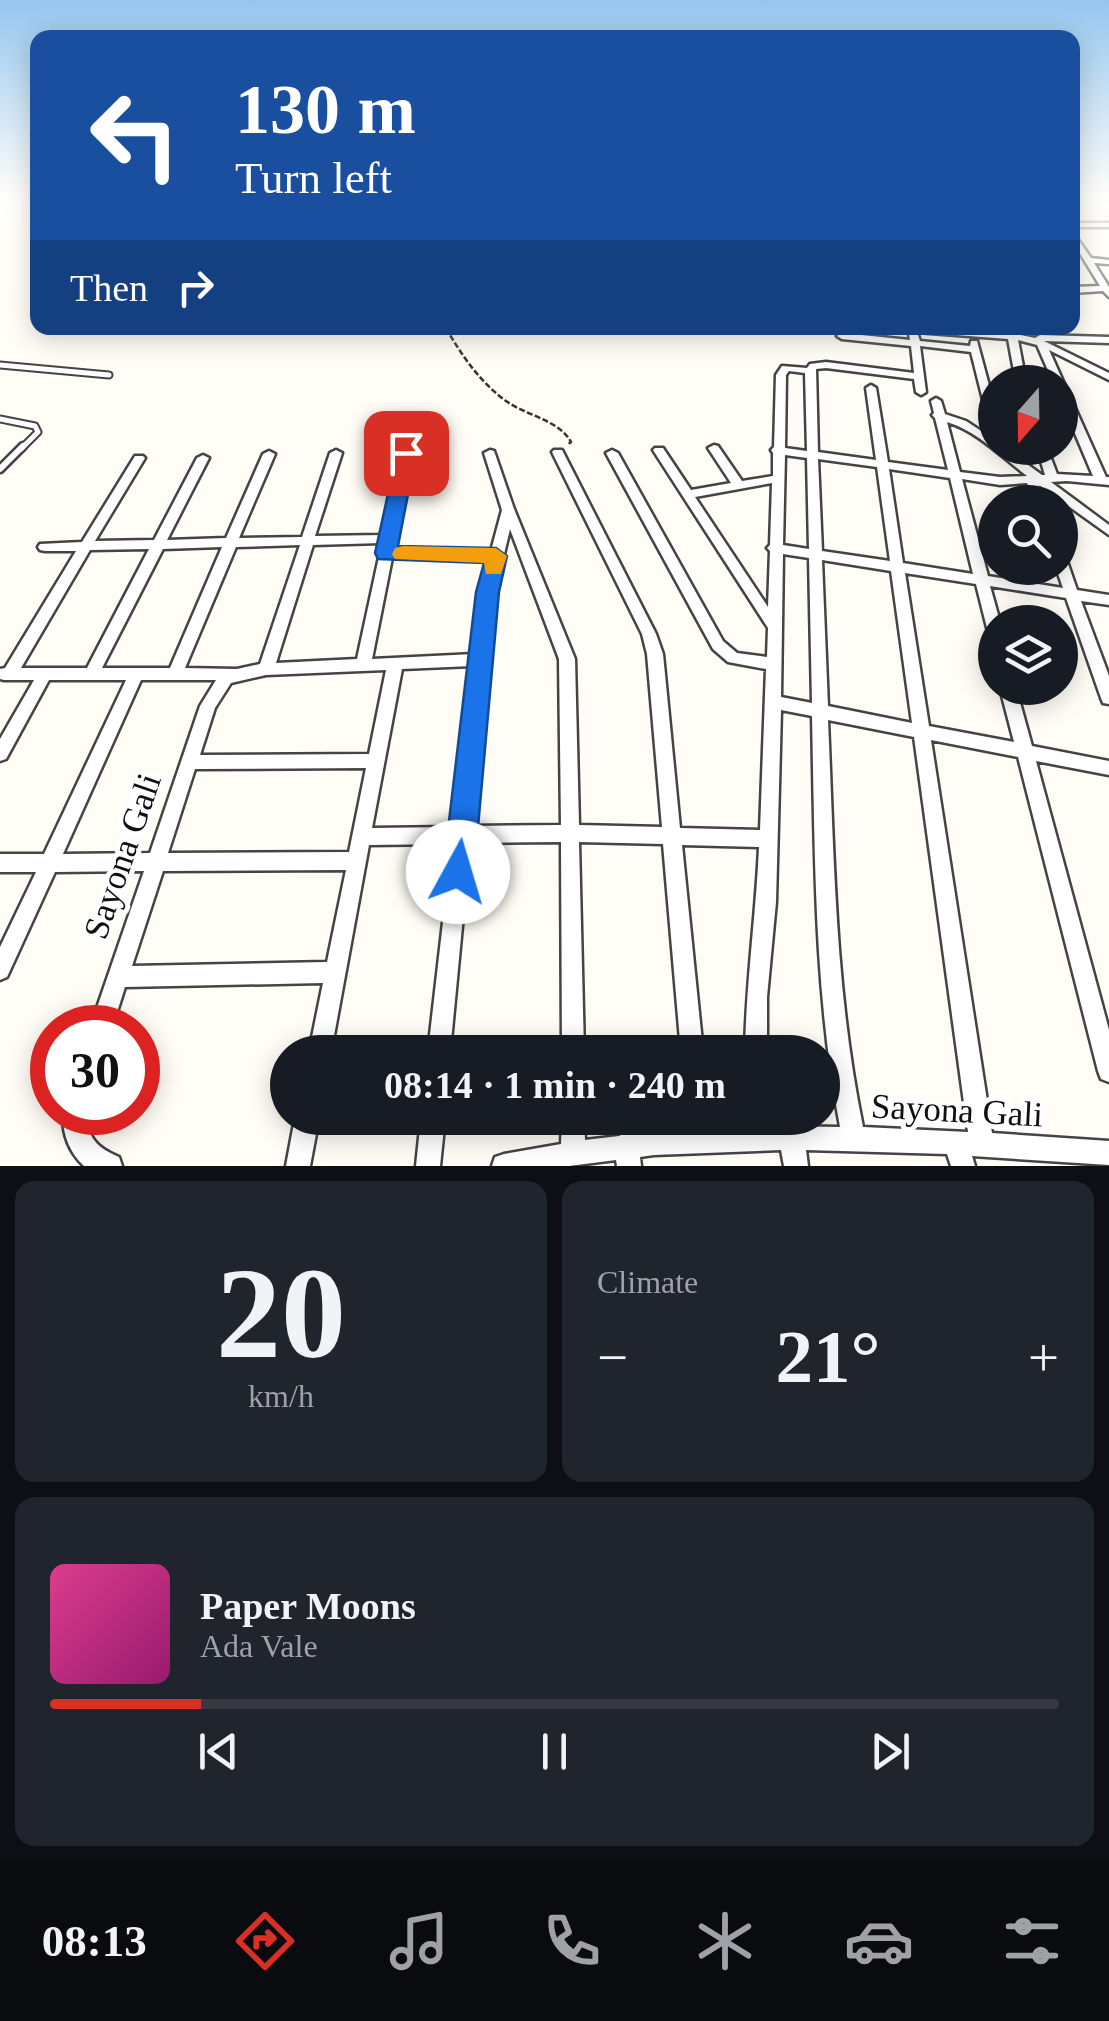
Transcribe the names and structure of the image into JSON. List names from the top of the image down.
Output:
{
  "streets": {
    "street": ["Sayona Gali"]
  },
  "north": "bottom",
  "page": {
    "turn": ["130 m", "Turn left"],
    "then": "Then",
    "limit": "30",
    "trip": "08:14 · 1 min · 240 m",
    "tile": [
      ["20", "km/h"],
      "Climate"
    ],
    "heat": ["−", "21°", "+"],
    "song": ["Paper Moons", "Ada Vale"],
    "tabs": "08:13"
  }
}
